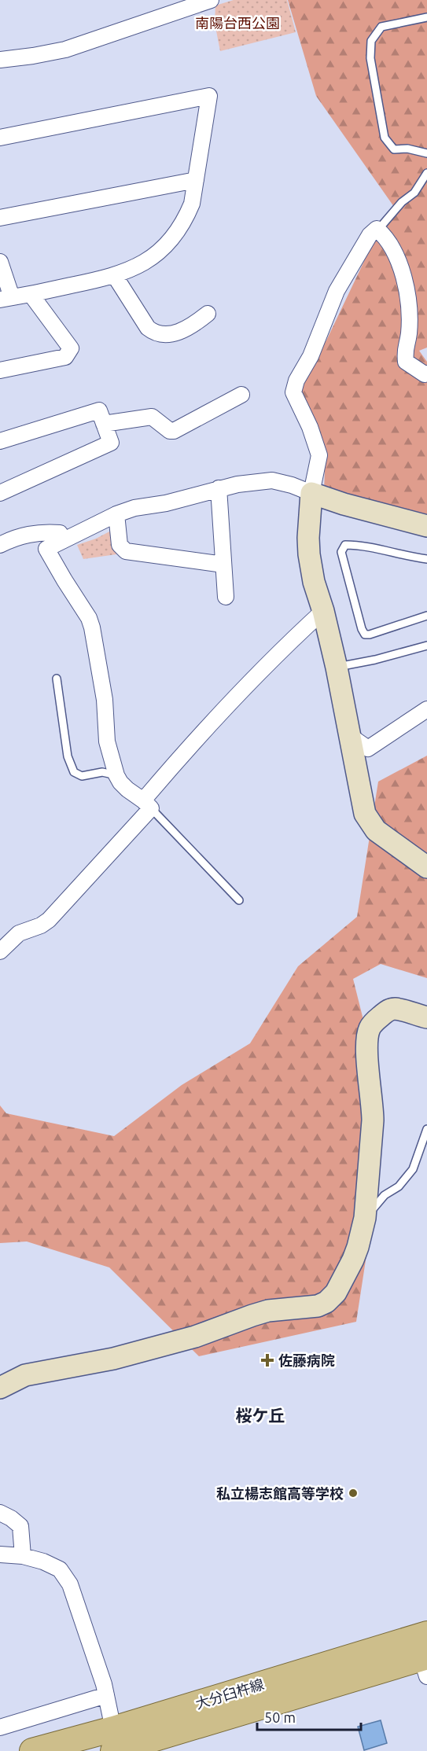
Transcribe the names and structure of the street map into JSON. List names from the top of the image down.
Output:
{
  "streets": {
    "main road": ["大分臼杵線"]
  },
  "districts": ["桜ケ丘"],
  "parks": ["南陽台西公園"],
  "places": {
    "health": ["佐藤病院"],
    "other": ["私立楊志館高等学校"]
  },
  "scale_bar": "50 m"
}
